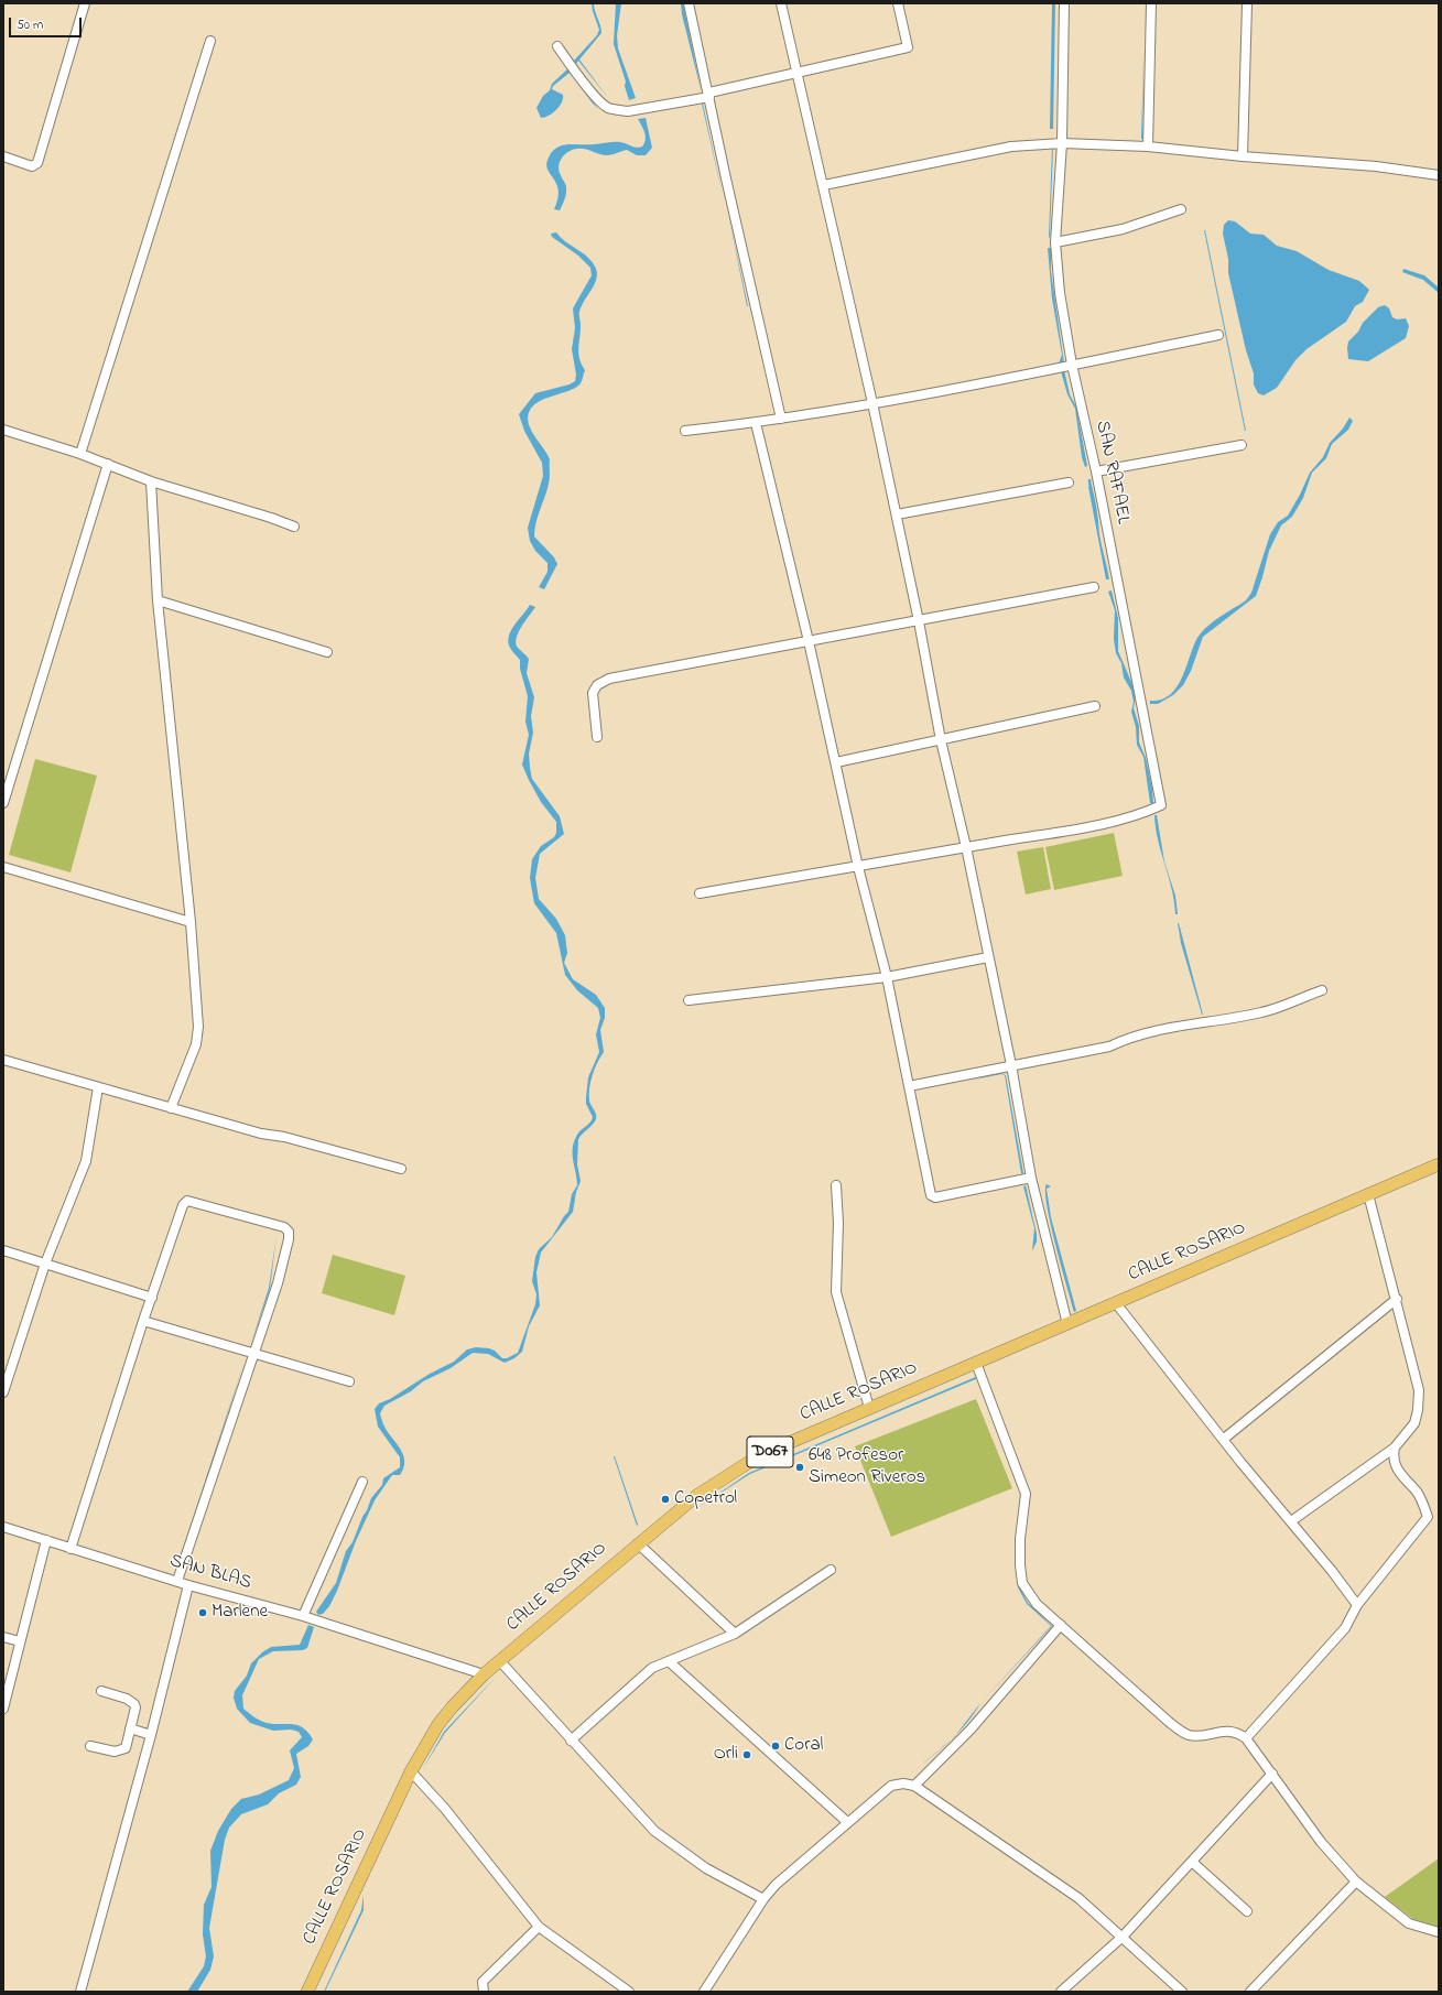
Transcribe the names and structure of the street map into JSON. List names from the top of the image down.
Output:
{
  "streets": {
    "main road": ["CALLE ROSARIO", "D067"],
    "street": ["SAN RAFAEL", "SAN BLAS"]
  },
  "crossings": [
    ["CALLE ROSARIO", "SAN BLAS"]
  ],
  "places": [
    "648 Profesor Simeon Riveros",
    "Copetrol",
    "Marlene",
    "Coral",
    "Orli"
  ],
  "scale_bar": "50 m"
}
